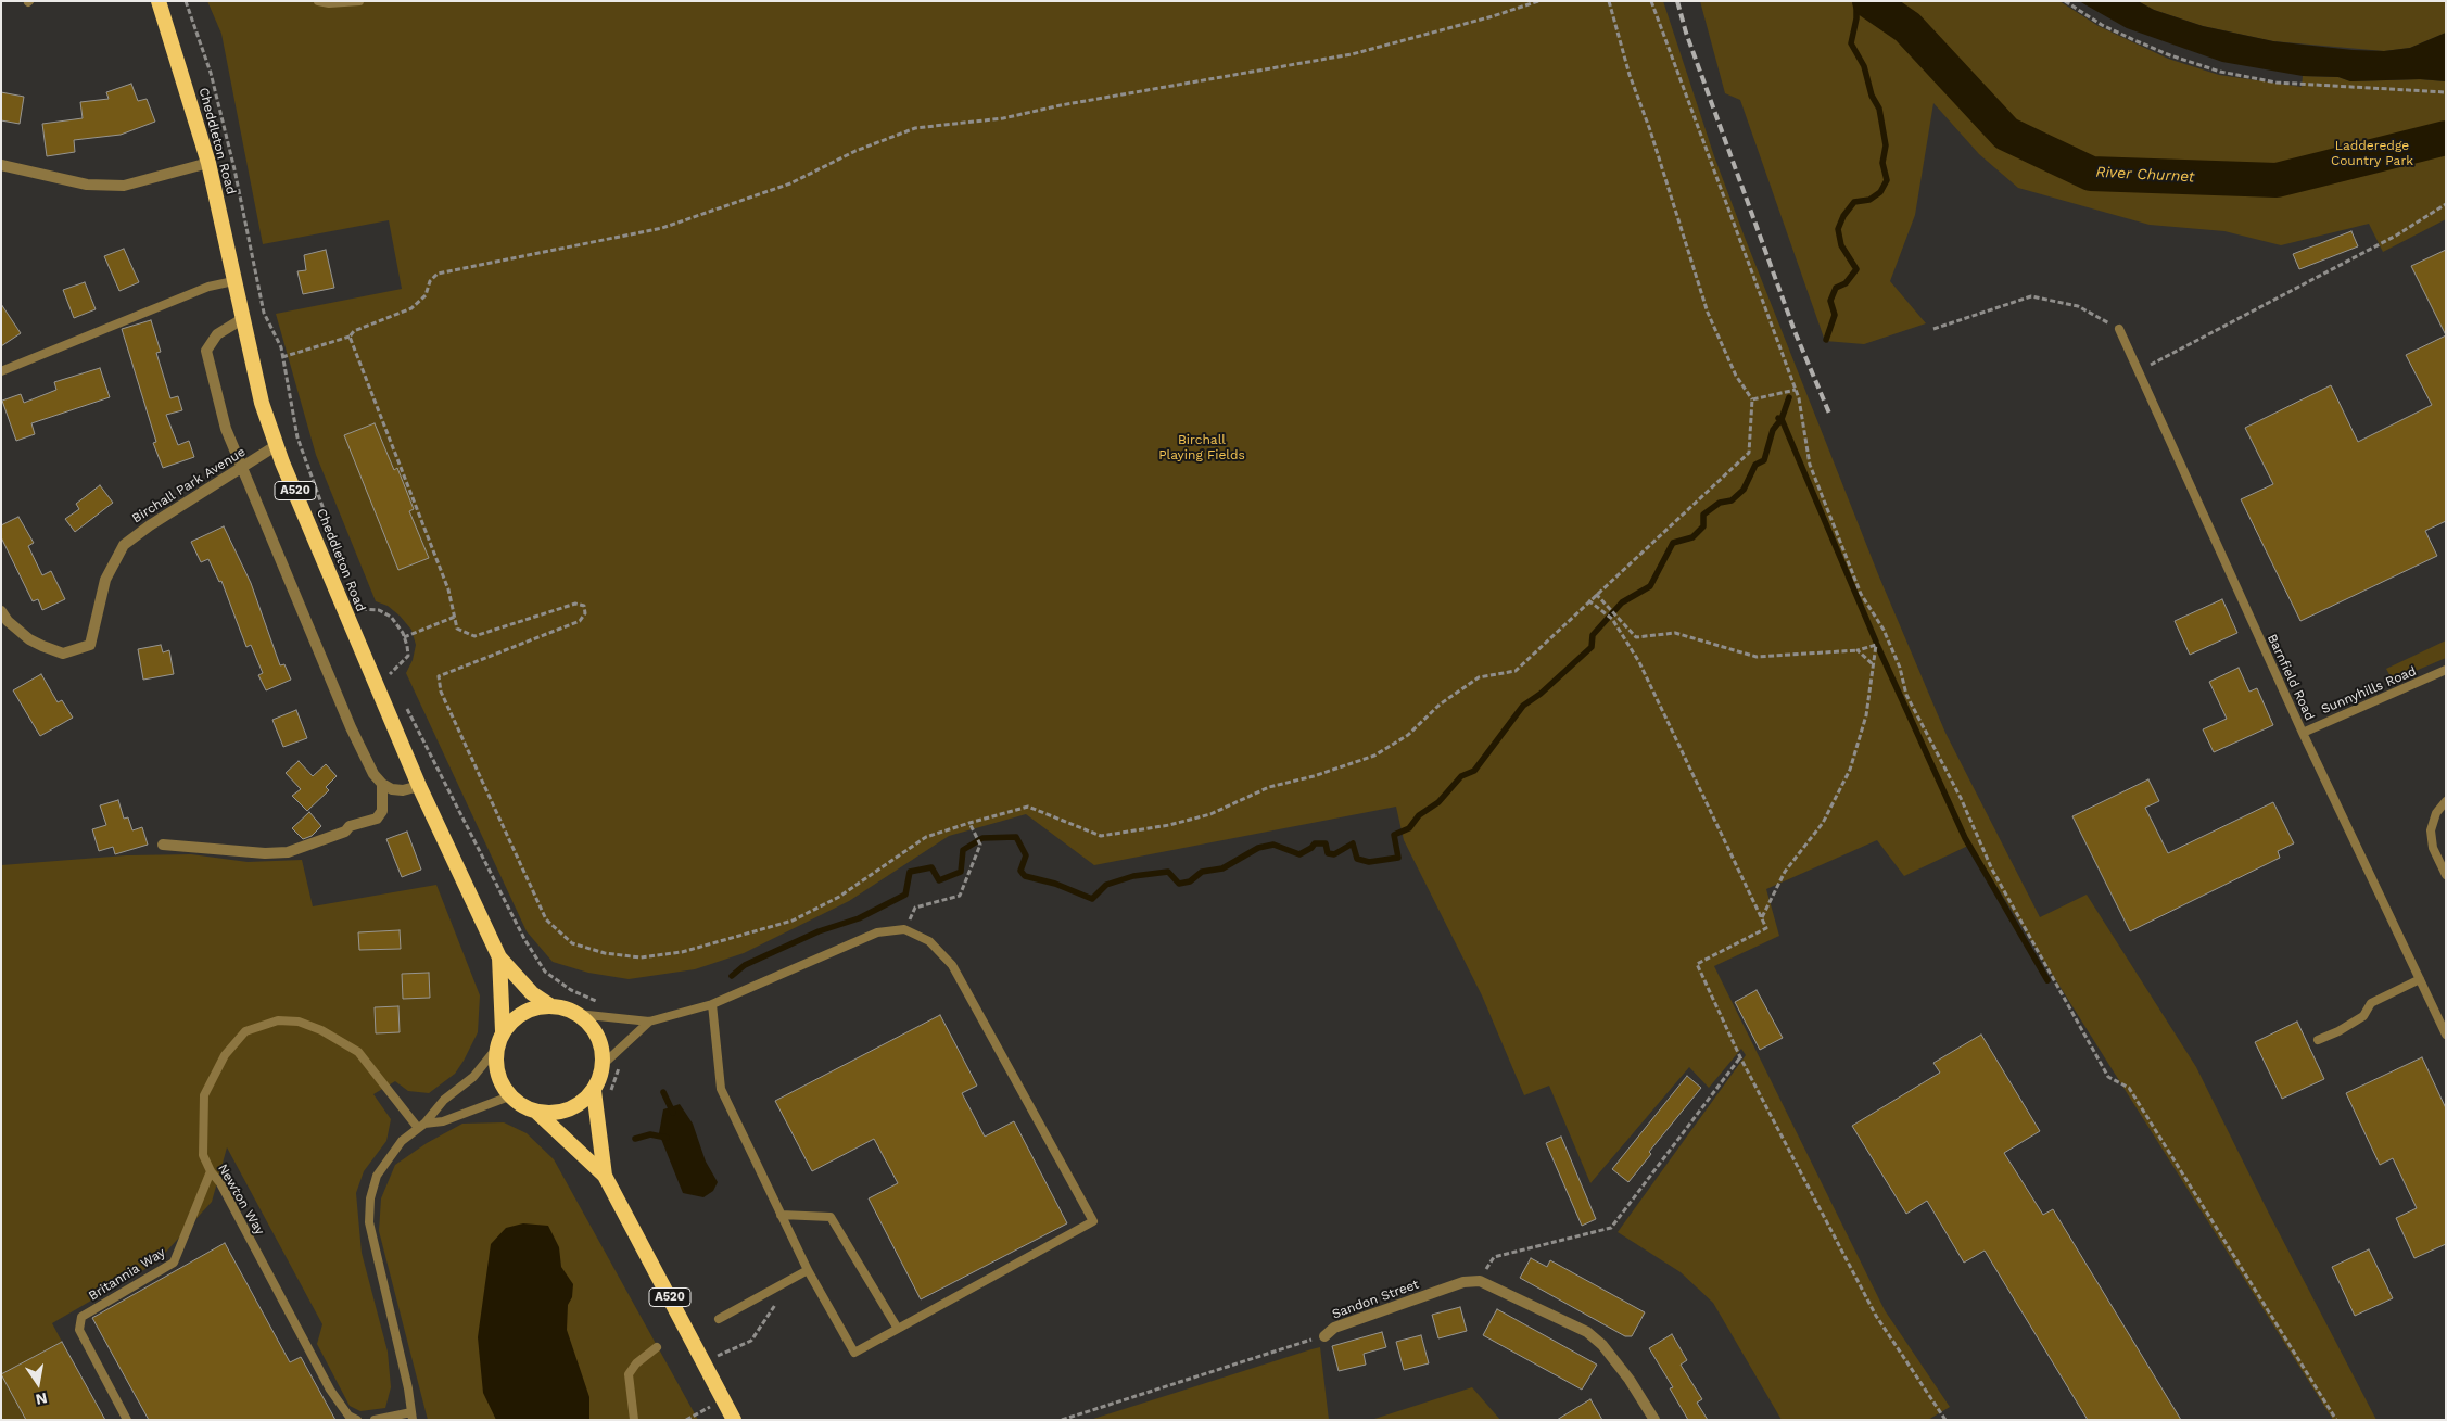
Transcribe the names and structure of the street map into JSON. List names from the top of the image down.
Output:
{
  "streets": {
    "highway": ["Cheddleton Road", "A520"],
    "street": ["Birchall Park Avenue", "Sandon Street"],
    "lane": [
      "Barnfield Road",
      "Sunnyhills Road",
      "Newton Way",
      "Britannia Way"
    ]
  },
  "crossings": [
    ["Cheddleton Road", "Birchall Park Avenue"],
    ["Cheddleton Road", "A520"],
    ["Barnfield Road", "Sunnyhills Road"],
    ["Newton Way", "Britannia Way"]
  ],
  "water": ["River Churnet"],
  "parks": ["Ladderedge Country Park", "Birchall Playing Fields"],
  "north": "bottom"
}
